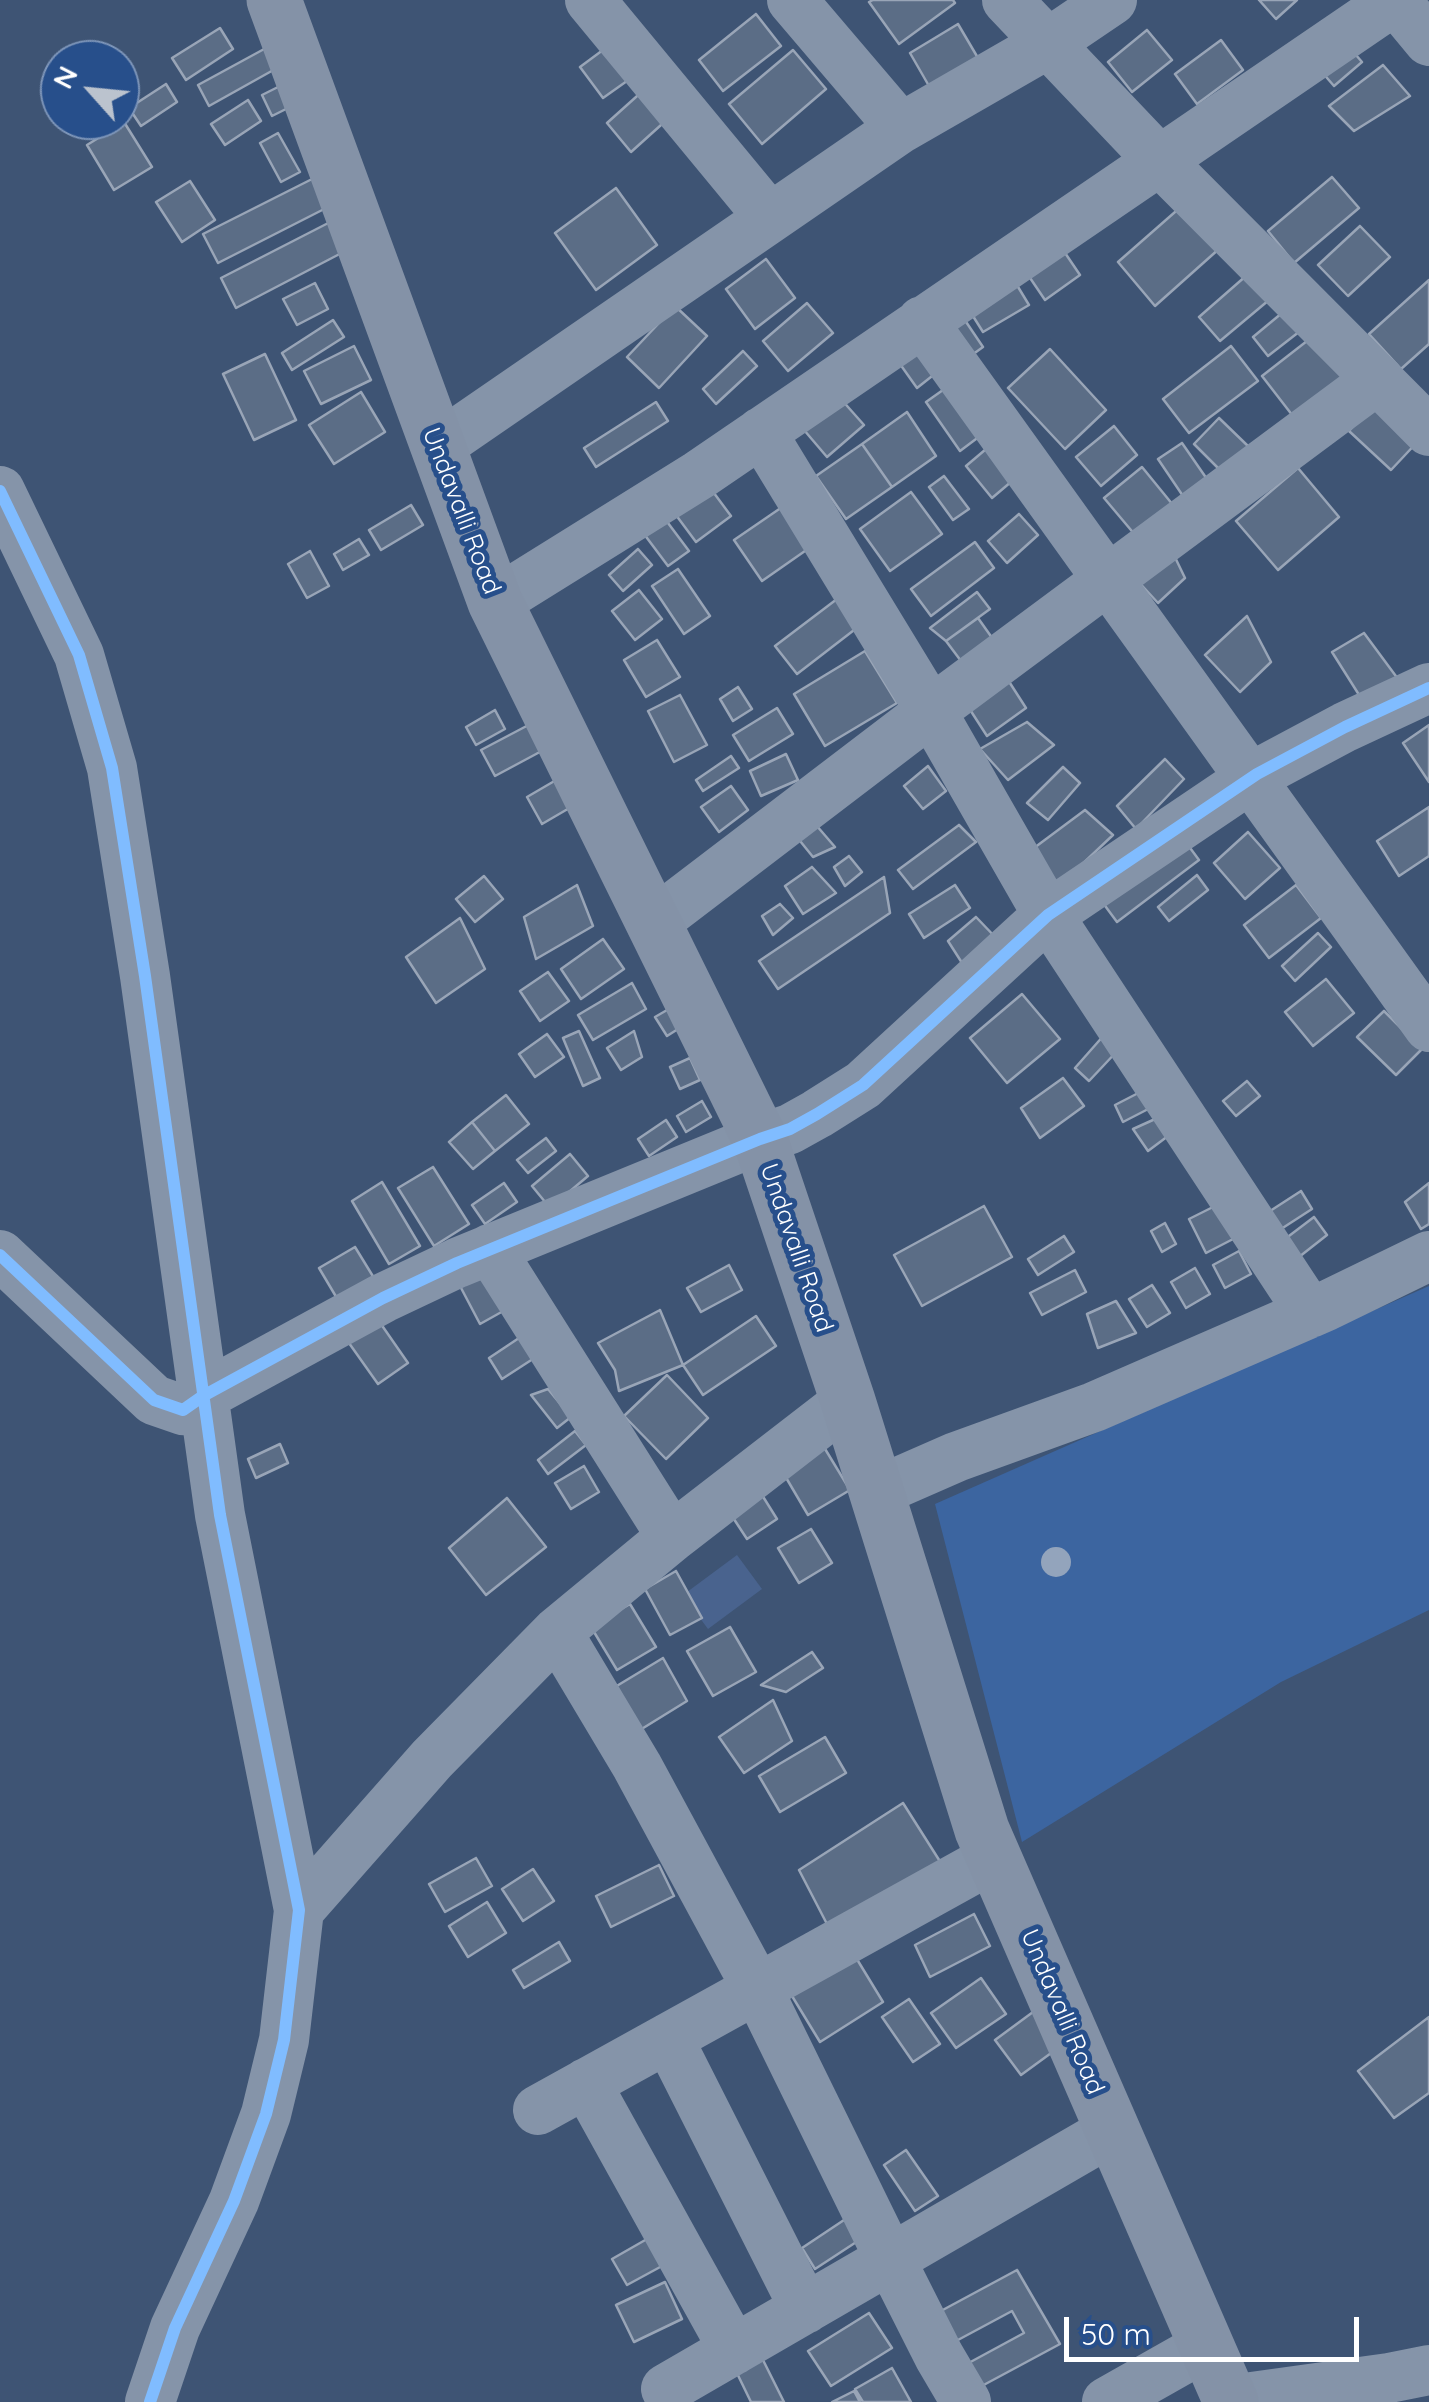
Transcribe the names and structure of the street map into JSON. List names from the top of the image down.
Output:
{
  "streets": {
    "main road": ["Undavalli Road"]
  },
  "scale_bar": "50 m",
  "north": "top left"
}
